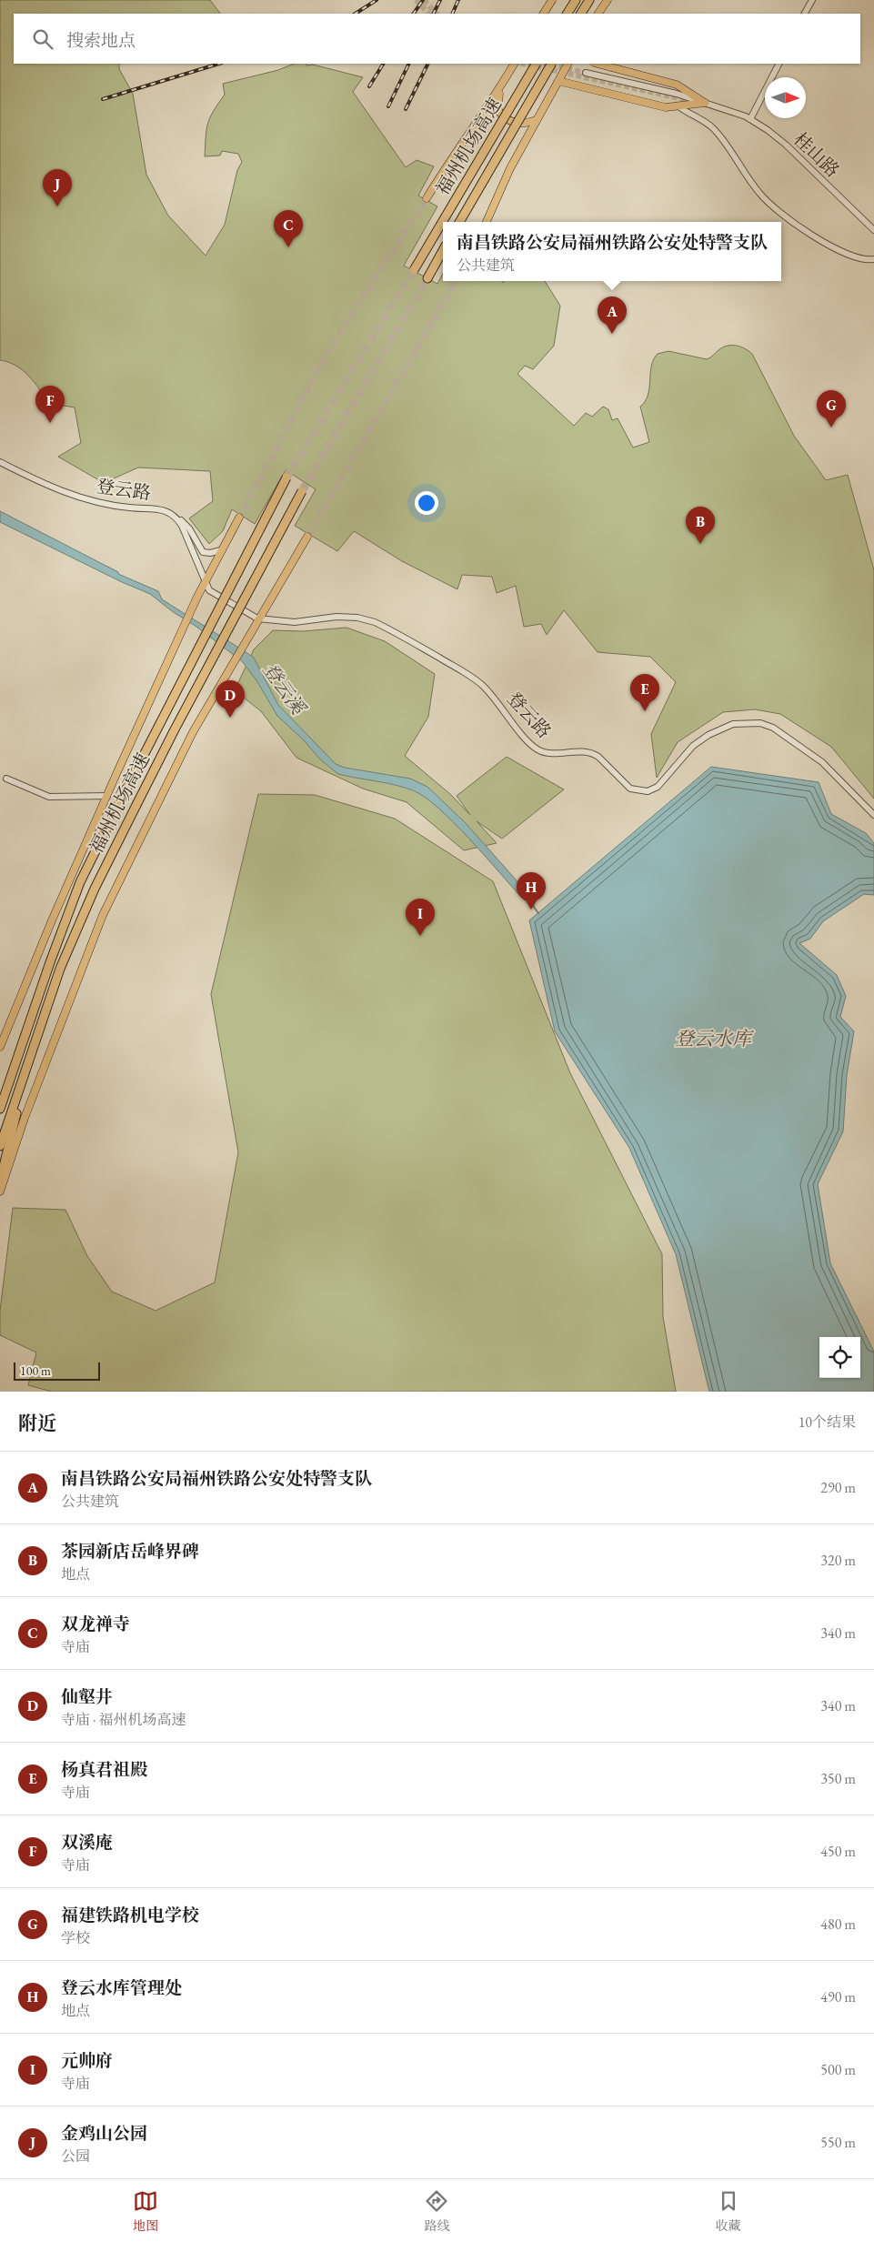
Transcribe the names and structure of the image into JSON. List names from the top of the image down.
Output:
{
  "streets": {
    "highway": ["福州机场高速"],
    "street": ["桂山路", "登云路"]
  },
  "water": ["登云溪", "登云水库"],
  "scale_bar": "100 m",
  "north": "right",
  "page": {
    "search": "搜索地点",
    "pins": [
      "J",
      "C",
      "A",
      "F",
      "G",
      "B",
      "E",
      "D",
      "H",
      "I"
    ],
    "popup": ["南昌铁路公安局福州铁路公安处特警支队", "公共建筑"],
    "scale": "100 m",
    "heading": ["附近", "10个结果"],
    "list": [
      {
        "mark": "A",
        "name": "南昌铁路公安局福州铁路公安处特警支队",
        "note": "公共建筑",
        "value": "290 m"
      },
      {
        "mark": "B",
        "name": "茶园新店岳峰界碑",
        "note": "地点",
        "value": "320 m"
      },
      {
        "mark": "C",
        "name": "双龙禅寺",
        "note": "寺庙",
        "value": "340 m"
      },
      {
        "mark": "D",
        "name": "仙壑井",
        "note": "寺庙 · 福州机场高速",
        "value": "340 m"
      },
      {
        "mark": "E",
        "name": "杨真君祖殿",
        "note": "寺庙",
        "value": "350 m"
      },
      {
        "mark": "F",
        "name": "双溪庵",
        "note": "寺庙",
        "value": "450 m"
      },
      {
        "mark": "G",
        "name": "福建铁路机电学校",
        "note": "学校",
        "value": "480 m"
      },
      {
        "mark": "H",
        "name": "登云水库管理处",
        "note": "地点",
        "value": "490 m"
      },
      {
        "mark": "I",
        "name": "元帅府",
        "note": "寺庙",
        "value": "500 m"
      },
      {
        "mark": "J",
        "name": "金鸡山公园",
        "note": "公园",
        "value": "550 m"
      }
    ],
    "nav": ["地图", "路线", "收藏"]
  }
}
